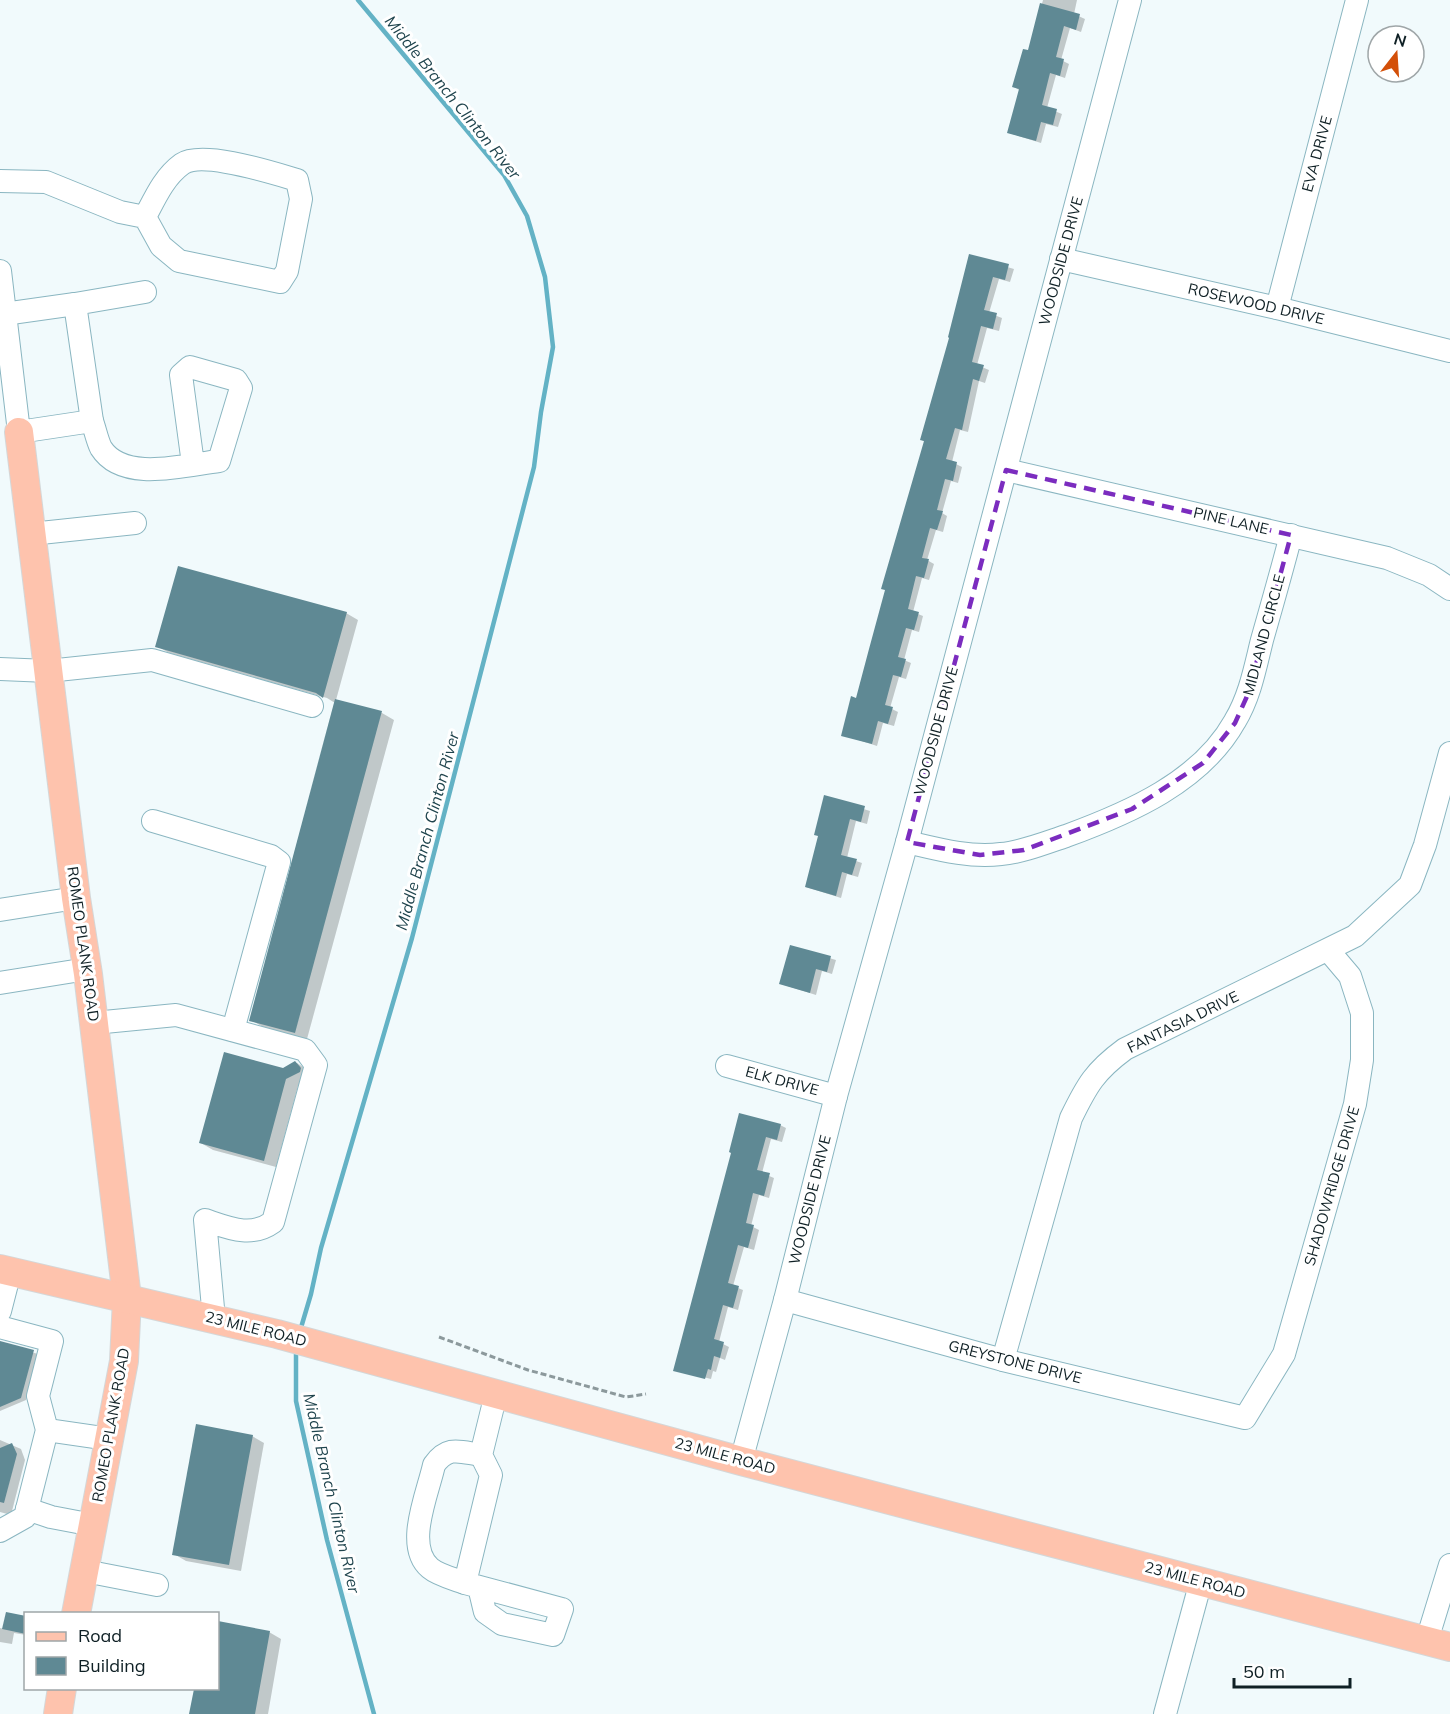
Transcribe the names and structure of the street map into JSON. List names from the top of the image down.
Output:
{
  "streets": {
    "main road": ["ROMEO PLANK ROAD", "23 MILE ROAD"],
    "street": [
      "EVA DRIVE",
      "WOODSIDE DRIVE",
      "ROSEWOOD DRIVE",
      "PINE LANE",
      "MIDLAND CIRCLE",
      "FANTASIA DRIVE",
      "ELK DRIVE",
      "SHADOWRIDGE DRIVE",
      "GREYSTONE DRIVE"
    ]
  },
  "crossings": [
    ["EVA DRIVE", "ROSEWOOD DRIVE"],
    ["WOODSIDE DRIVE", "ROSEWOOD DRIVE"],
    ["WOODSIDE DRIVE", "PINE LANE"],
    ["WOODSIDE DRIVE", "MIDLAND CIRCLE"],
    ["WOODSIDE DRIVE", "ELK DRIVE"],
    ["WOODSIDE DRIVE", "23 MILE ROAD"],
    ["WOODSIDE DRIVE", "GREYSTONE DRIVE"],
    ["PINE LANE", "MIDLAND CIRCLE"],
    ["ROMEO PLANK ROAD", "23 MILE ROAD"],
    ["FANTASIA DRIVE", "SHADOWRIDGE DRIVE"],
    ["FANTASIA DRIVE", "GREYSTONE DRIVE"],
    ["SHADOWRIDGE DRIVE", "GREYSTONE DRIVE"]
  ],
  "water": ["Middle Branch Clinton River"],
  "legend": ["Road", "Building"],
  "scale_bar": "50 m",
  "north": "top"
}
